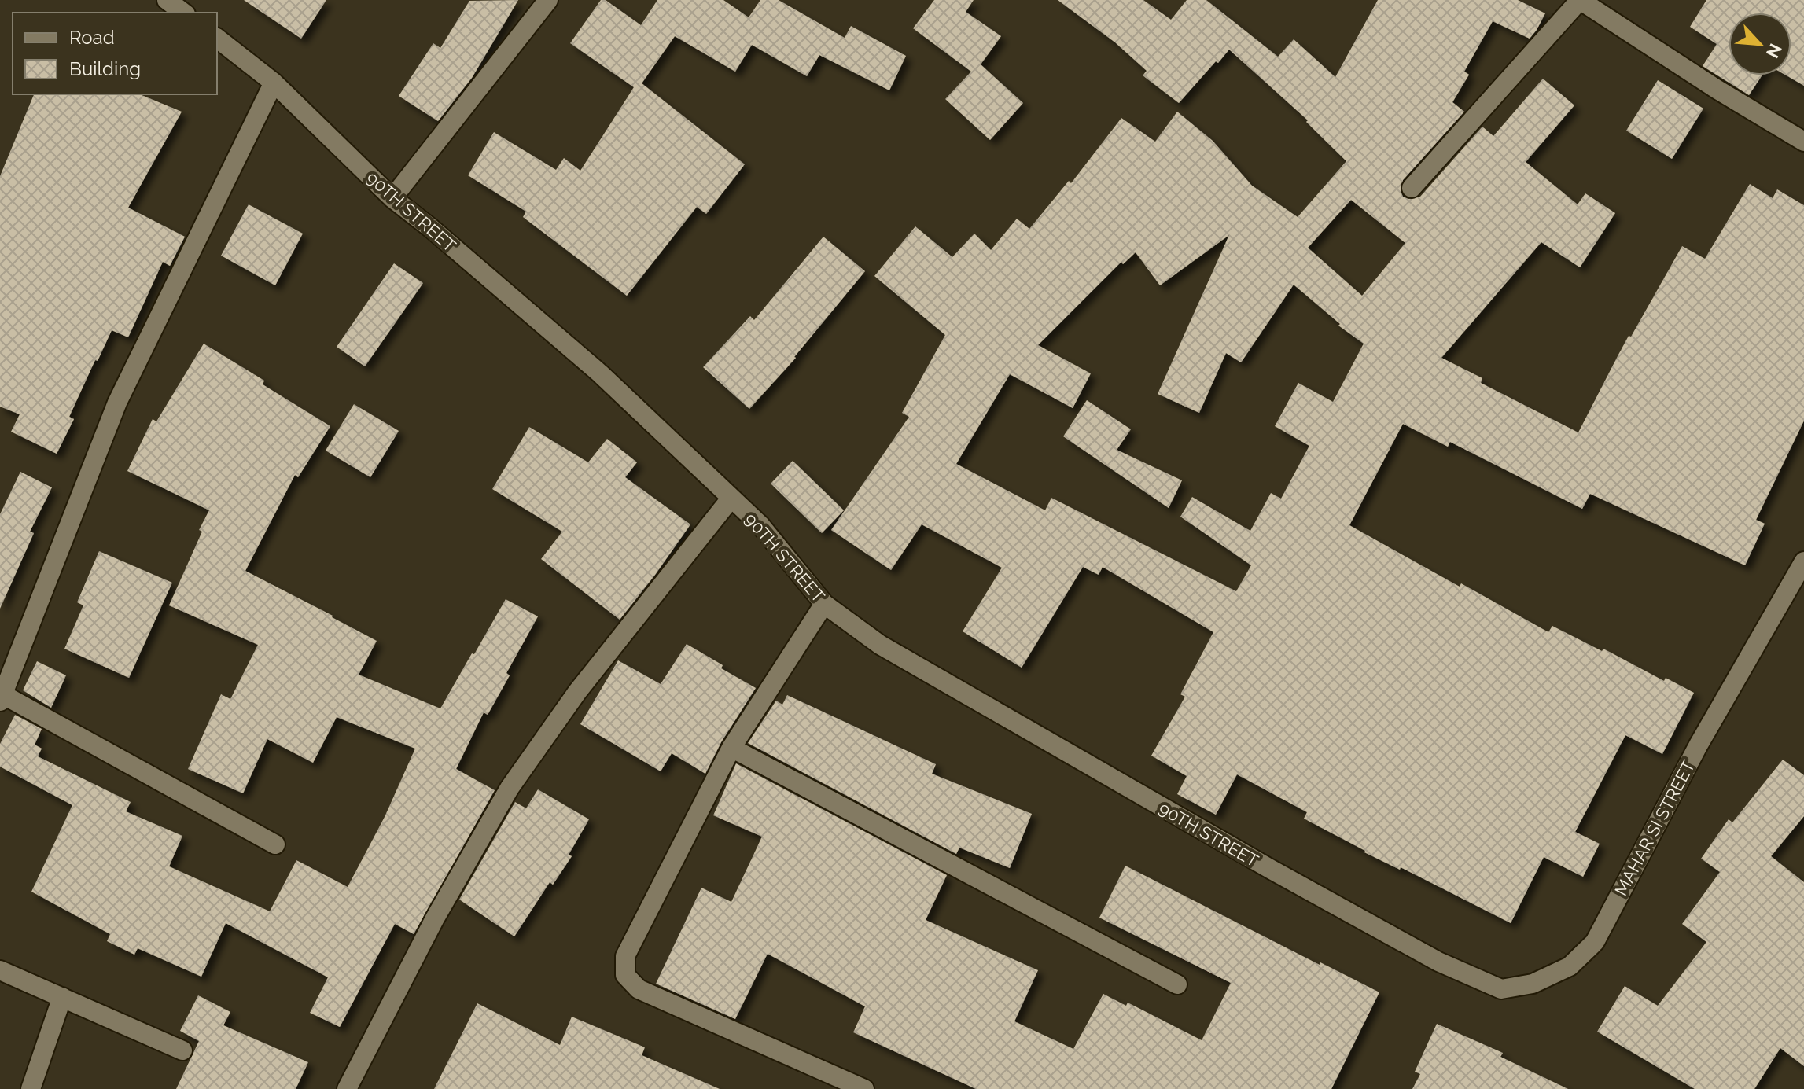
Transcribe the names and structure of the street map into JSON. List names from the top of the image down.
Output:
{
  "streets": {
    "street": ["90TH STREET", "MAHAR SI STREET"]
  },
  "crossings": [
    ["90TH STREET", "MAHAR SI STREET"]
  ],
  "legend": ["Road", "Building"],
  "north": "bottom right"
}
